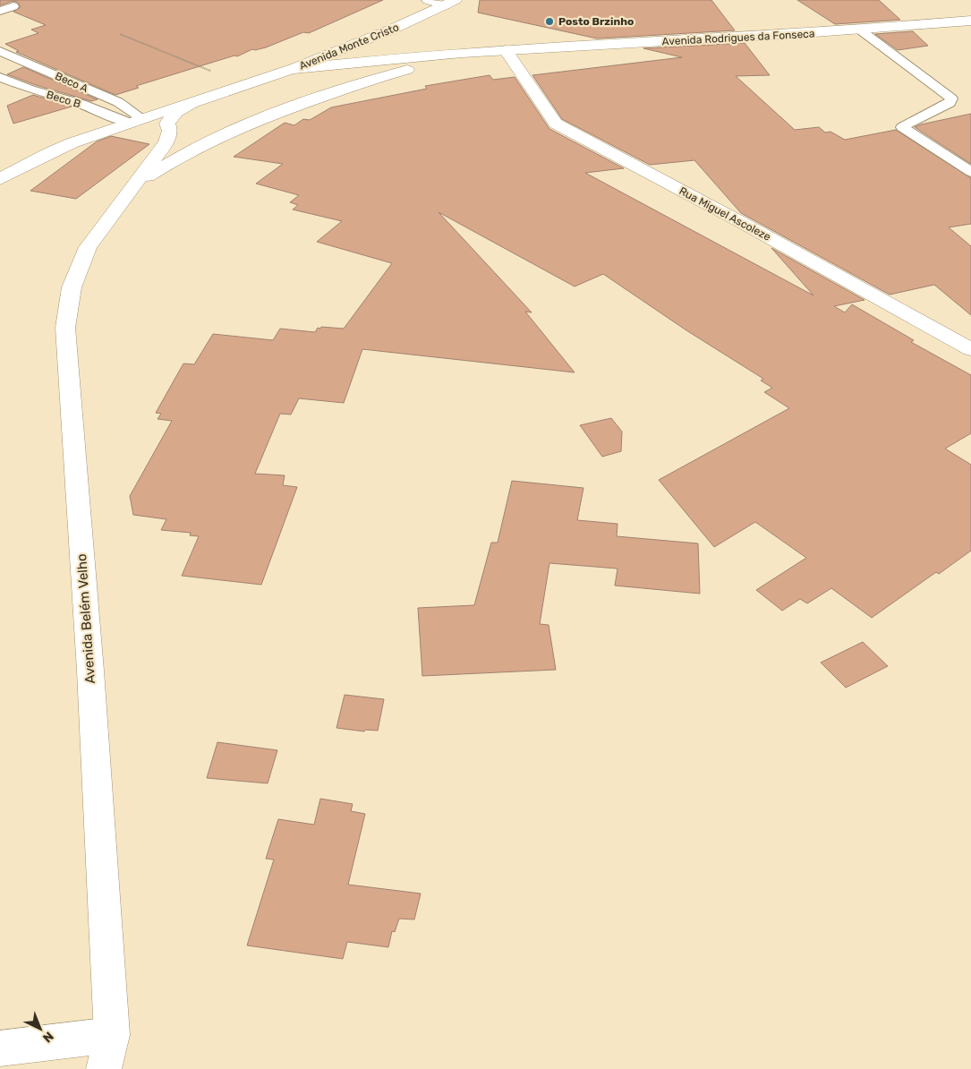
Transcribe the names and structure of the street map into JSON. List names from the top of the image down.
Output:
{
  "streets": {
    "main road": [
      "Avenida Rodrigues da Fonseca",
      "Avenida Monte Cristo",
      "Rua Miguel Ascoleze",
      "Avenida Belém Velho"
    ],
    "lane": ["Beco A", "Beco B"]
  },
  "crossings": [
    ["Avenida Rodrigues da Fonseca", "Avenida Monte Cristo"],
    ["Avenida Rodrigues da Fonseca", "Rua Miguel Ascoleze"],
    ["Beco A", "Beco B"]
  ],
  "places": ["Posto Brzinho"],
  "north": "bottom right"
}
